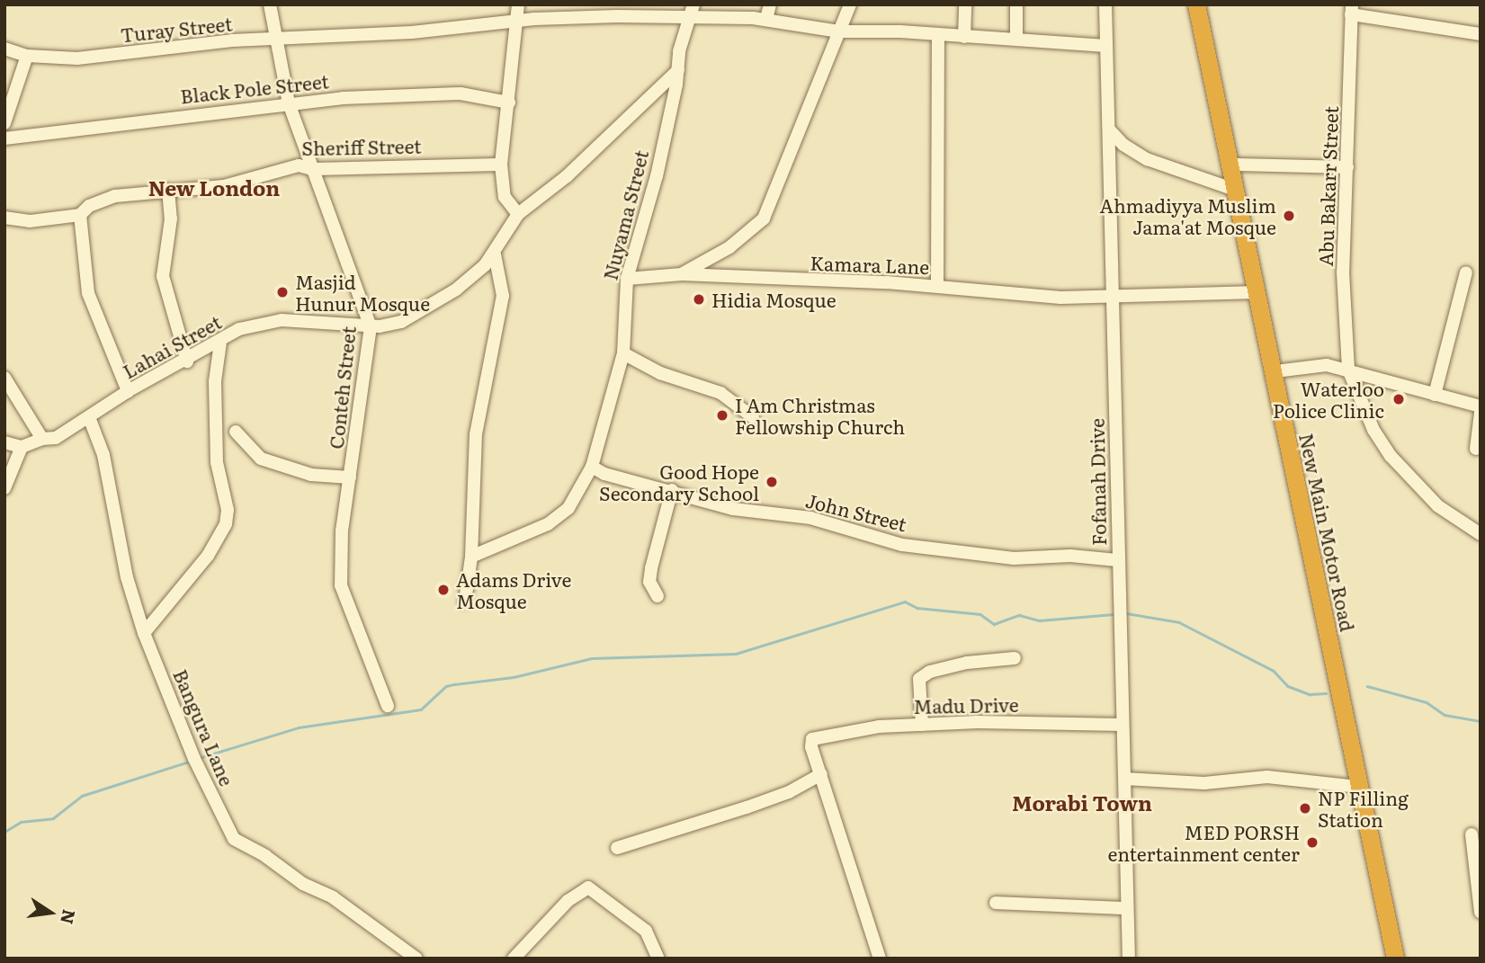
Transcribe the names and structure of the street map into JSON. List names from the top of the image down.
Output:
{
  "streets": {
    "highway": ["New Main Motor Road"],
    "street": [
      "Turay Street",
      "Black Pole Street",
      "Sheriff Street",
      "Abu Bakarr Street",
      "Nuyama Street",
      "Kamara Lane",
      "Lahai Street",
      "Conteh Street",
      "Fofanah Drive",
      "John Street",
      "Madu Drive",
      "Bangura Lane"
    ]
  },
  "crossings": [
    ["Turay Street", "Nuyama Street"],
    ["Turay Street", "Conteh Street"],
    ["Turay Street", "Fofanah Drive"],
    ["Black Pole Street", "Conteh Street"],
    ["Sheriff Street", "Conteh Street"],
    ["Nuyama Street", "Kamara Lane"],
    ["Nuyama Street", "Lahai Street"],
    ["Nuyama Street", "John Street"],
    ["Kamara Lane", "Fofanah Drive"],
    ["Kamara Lane", "New Main Motor Road"],
    ["Lahai Street", "Conteh Street"],
    ["Lahai Street", "Bangura Lane"],
    ["Fofanah Drive", "John Street"],
    ["Fofanah Drive", "Madu Drive"]
  ],
  "districts": ["New London", "Morabi Town"],
  "places": [
    "Ahmadiyya Muslim Jama'at Mosque",
    "Masjid Hunur Mosque",
    "Hidia Mosque",
    "Waterloo Police Clinic",
    "I Am Christmas Fellowship Church",
    "Good Hope Secondary School",
    "Adams Drive Mosque",
    "NP Filling Station",
    "MED PORSH entertainment center"
  ],
  "north": "right"
}
